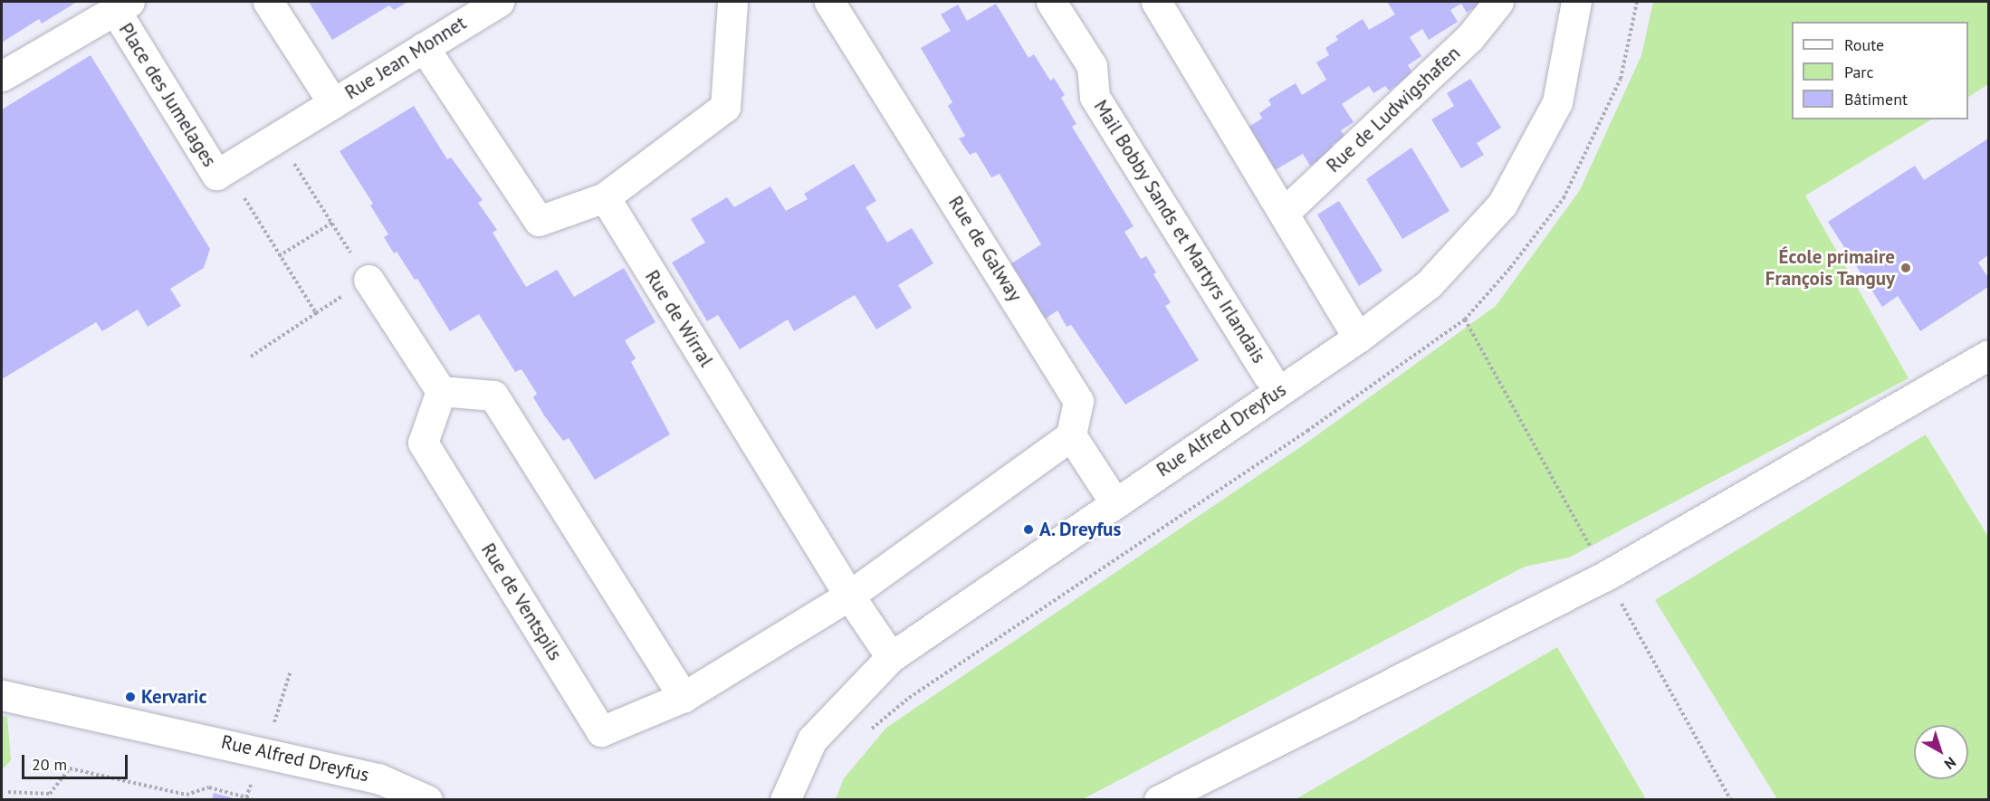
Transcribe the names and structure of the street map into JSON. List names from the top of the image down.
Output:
{
  "streets": {
    "street": [
      "Rue Jean Monnet",
      "Place des Jumelages",
      "Rue de Ludwigshafen",
      "Mail Bobby Sands et Martyrs Irlandais",
      "Rue de Galway",
      "Rue de Wirral",
      "Rue Alfred Dreyfus",
      "Rue de Ventspils"
    ]
  },
  "crossings": [
    ["Rue Jean Monnet", "Place des Jumelages"],
    ["Rue de Galway", "Rue de Ventspils"],
    ["Rue de Wirral", "Rue Alfred Dreyfus"],
    ["Rue de Wirral", "Rue de Ventspils"]
  ],
  "places": ["École primaire François Tanguy", "A. Dreyfus", "Kervaric"],
  "legend": ["Route", "Parc", "Bâtiment"],
  "scale_bar": "20 m",
  "north": "bottom right"
}
